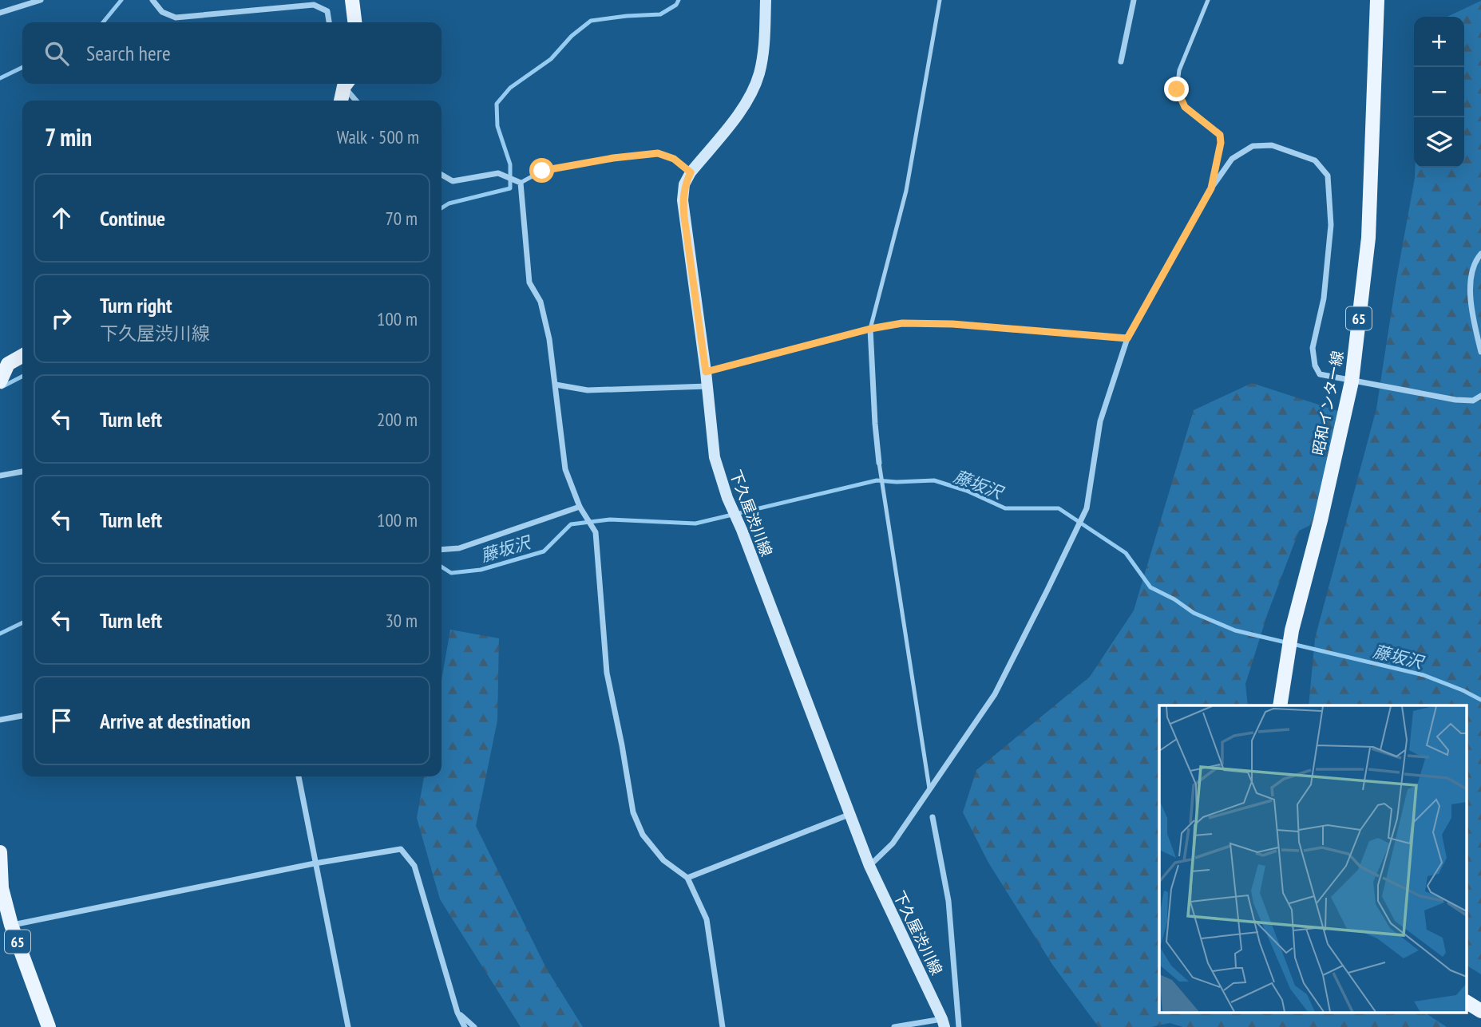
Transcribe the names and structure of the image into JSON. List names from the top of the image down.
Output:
{
  "streets": {
    "main road": ["65", "昭和インター線", "下久屋渋川線"]
  },
  "water": ["藤坂沢"],
  "page": {
    "map_buttons": ["+", "−"],
    "search": "Search here",
    "heading": ["7 min", "Walk · 500 m"],
    "list": [
      ["Continue", "70 m"],
      ["Turn right", "下久屋渋川線", "100 m"],
      ["Turn left", "200 m"],
      ["Turn left", "100 m"],
      ["Turn left", "30 m"],
      "Arrive at destination"
    ]
  }
}
